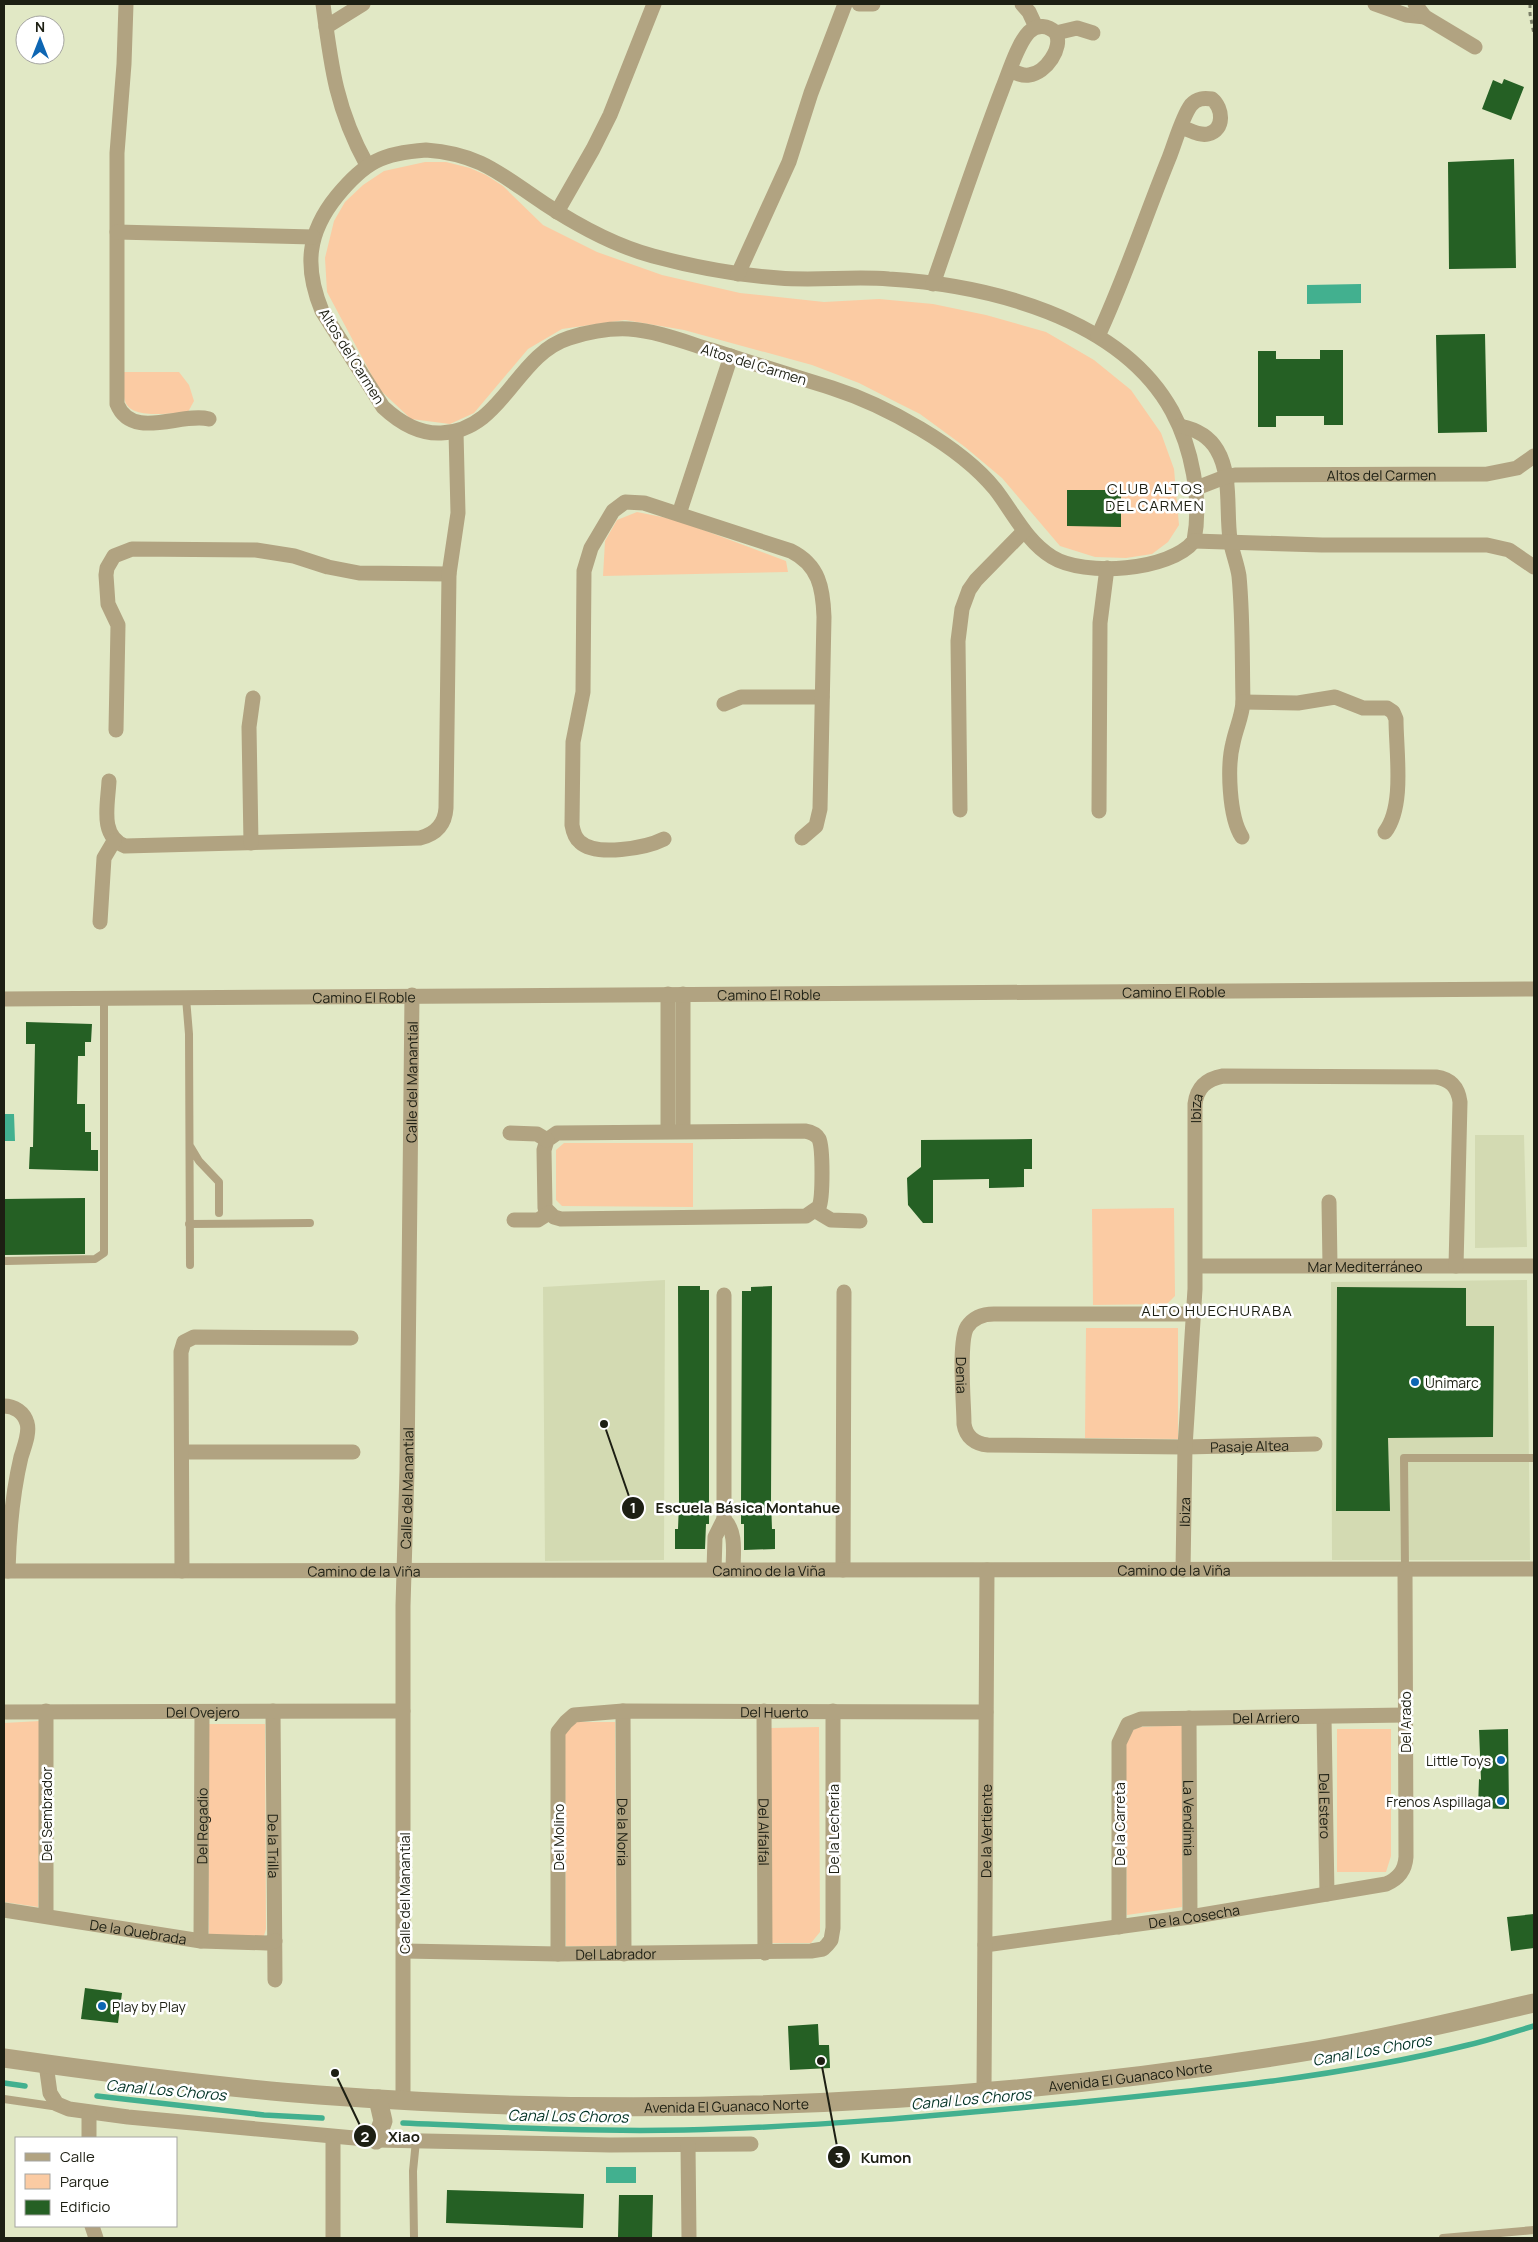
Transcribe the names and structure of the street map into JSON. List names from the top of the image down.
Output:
{
  "streets": {
    "street": [
      "Altos del Carmen",
      "Camino El Roble",
      "Calle del Manantial",
      "Ibiza",
      "Mar Mediterráneo",
      "Denia",
      "Pasaje Altea",
      "Camino de la Viña",
      "Del Huerto",
      "Del Ovejero",
      "Del Arriero",
      "Del Arado",
      "Del Estero",
      "Del Sembrador",
      "La Vendimia",
      "De la Carreta",
      "Del Regadio",
      "De la Lecheria",
      "De la Vertiente",
      "De la Noria",
      "Del Alfalfal",
      "Del Molino",
      "De la Trilla",
      "De la Cosecha",
      "De la Quebrada",
      "Del Labrador",
      "Avenida El Guanaco Norte"
    ]
  },
  "crossings": [
    ["Camino El Roble", "Calle del Manantial"],
    ["Calle del Manantial", "Camino de la Viña"],
    ["Calle del Manantial", "Del Ovejero"],
    ["Calle del Manantial", "Del Labrador"],
    ["Calle del Manantial", "Avenida El Guanaco Norte"],
    ["Ibiza", "Mar Mediterráneo"],
    ["Ibiza", "Denia"],
    ["Ibiza", "Pasaje Altea"],
    ["Ibiza", "Camino de la Viña"],
    ["Denia", "Pasaje Altea"],
    ["Camino de la Viña", "Del Arado"],
    ["Camino de la Viña", "De la Vertiente"],
    ["Del Huerto", "De la Lecheria"],
    ["Del Huerto", "De la Vertiente"],
    ["Del Huerto", "De la Noria"],
    ["Del Huerto", "Del Alfalfal"],
    ["Del Huerto", "Del Molino"],
    ["Del Ovejero", "Del Sembrador"],
    ["Del Ovejero", "Del Regadio"],
    ["Del Ovejero", "De la Trilla"],
    ["Del Arriero", "Del Arado"],
    ["Del Arriero", "Del Estero"],
    ["Del Arriero", "La Vendimia"],
    ["Del Arriero", "De la Carreta"],
    ["Del Arado", "De la Cosecha"],
    ["Del Estero", "De la Cosecha"],
    ["Del Sembrador", "De la Quebrada"],
    ["La Vendimia", "De la Cosecha"],
    ["De la Carreta", "De la Cosecha"],
    ["Del Regadio", "De la Quebrada"],
    ["De la Lecheria", "Del Labrador"],
    ["De la Vertiente", "De la Cosecha"],
    ["De la Vertiente", "Avenida El Guanaco Norte"],
    ["De la Noria", "Del Labrador"],
    ["Del Alfalfal", "Del Labrador"],
    ["Del Molino", "Del Labrador"],
    ["De la Trilla", "De la Quebrada"]
  ],
  "districts": ["CLUB ALTOS DEL CARMEN", "ALTO HUECHURABA"],
  "water": ["Canal Los Choros"],
  "places": [
    "Unimarc",
    "Escuela Básica Montahue",
    "Little Toys",
    "Frenos Aspillaga",
    "Play by Play",
    "Kumon",
    "Xiao"
  ],
  "legend": ["Calle", "Parque", "Edificio"],
  "north": "top"
}
